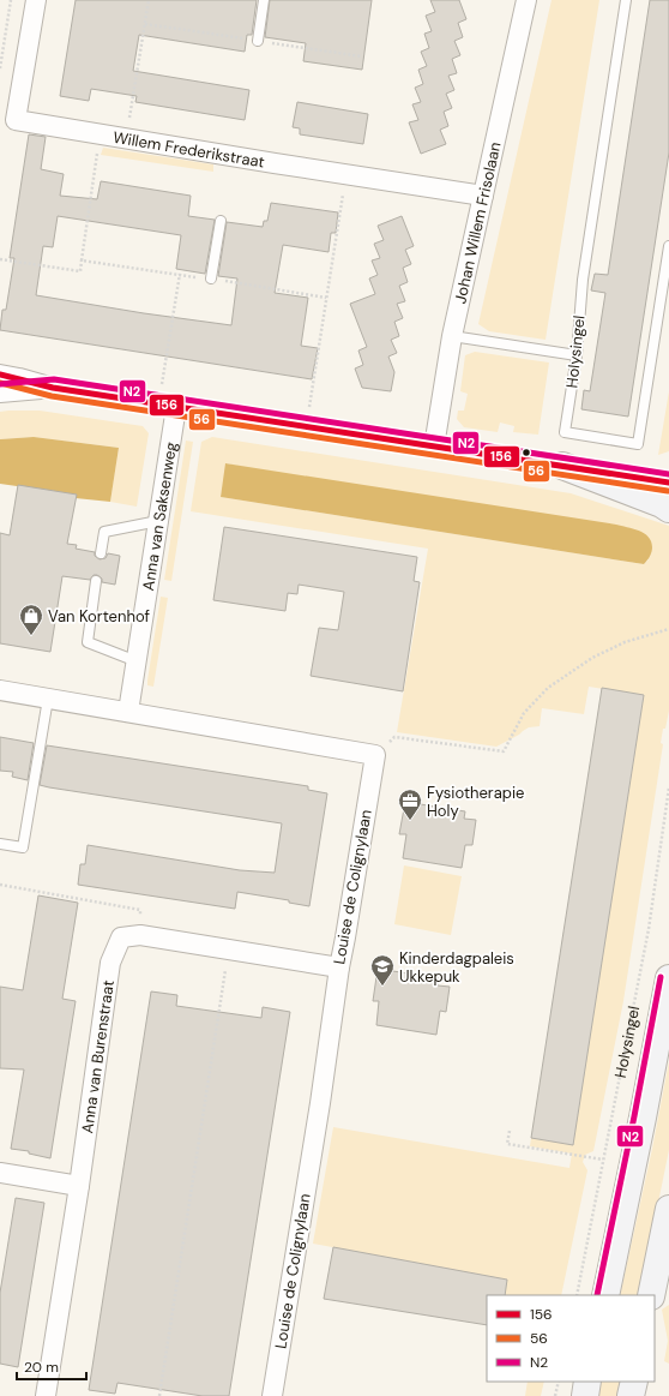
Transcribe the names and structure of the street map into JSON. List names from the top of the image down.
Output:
{
  "streets": {
    "street": [
      "Willem Frederikstraat",
      "Johan Willem Frisolaan",
      "Holysingel",
      "Anna van Saksenweg",
      "Louise de Colignylaan",
      "Anna van Burenstraat"
    ]
  },
  "crossings": [
    ["Willem Frederikstraat", "Johan Willem Frisolaan"],
    ["Louise de Colignylaan", "Anna van Burenstraat"]
  ],
  "places": {
    "shop": ["Van Kortenhof"],
    "office": ["Fysiotherapie Holy"],
    "school or university": ["Kinderdagpaleis Ukkepuk"]
  },
  "lines": ["transit line 156", "transit line N2", "transit line 56"],
  "legend": ["156", "56", "N2"],
  "scale_bar": "20 m"
}
